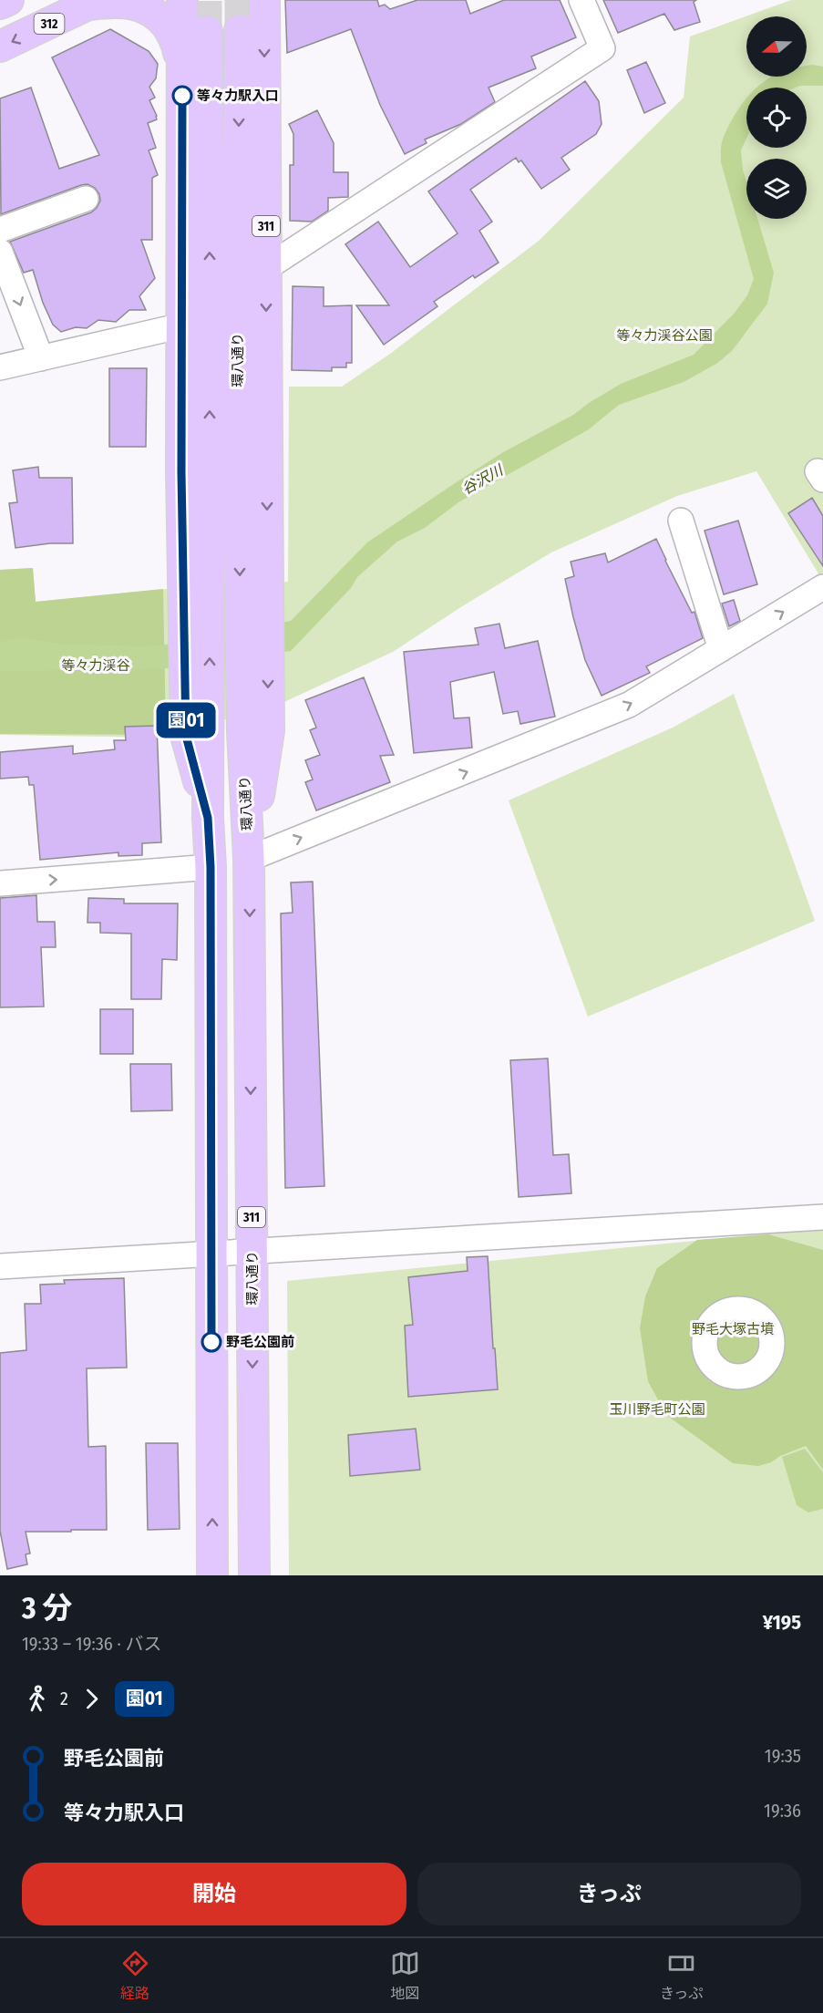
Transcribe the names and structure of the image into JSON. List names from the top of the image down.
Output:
{
  "streets": {
    "main road": ["312", "311", "環八通り"]
  },
  "crossings": [
    ["311", "環八通り"]
  ],
  "water": ["谷沢川"],
  "parks": [
    "等々力渓谷公園",
    "等々力渓谷",
    "野毛大塚古墳",
    "玉川野毛町公園"
  ],
  "places": ["等々力駅入口", "野毛公園前"],
  "lines": ["bus line 園01"],
  "north": "left",
  "page": {
    "on_map": "園01",
    "heading": ["3 分", "19:33 – 19:36 · バス", "¥195"],
    "legs": ["2", "園01"],
    "list": [
      {
        "name": "野毛公園前",
        "value": "19:35"
      },
      {
        "name": "等々力駅入口",
        "value": "19:36"
      }
    ],
    "buttons": ["開始", "きっぷ"],
    "tabs": ["経路", "地図", "きっぷ"]
  }
}
